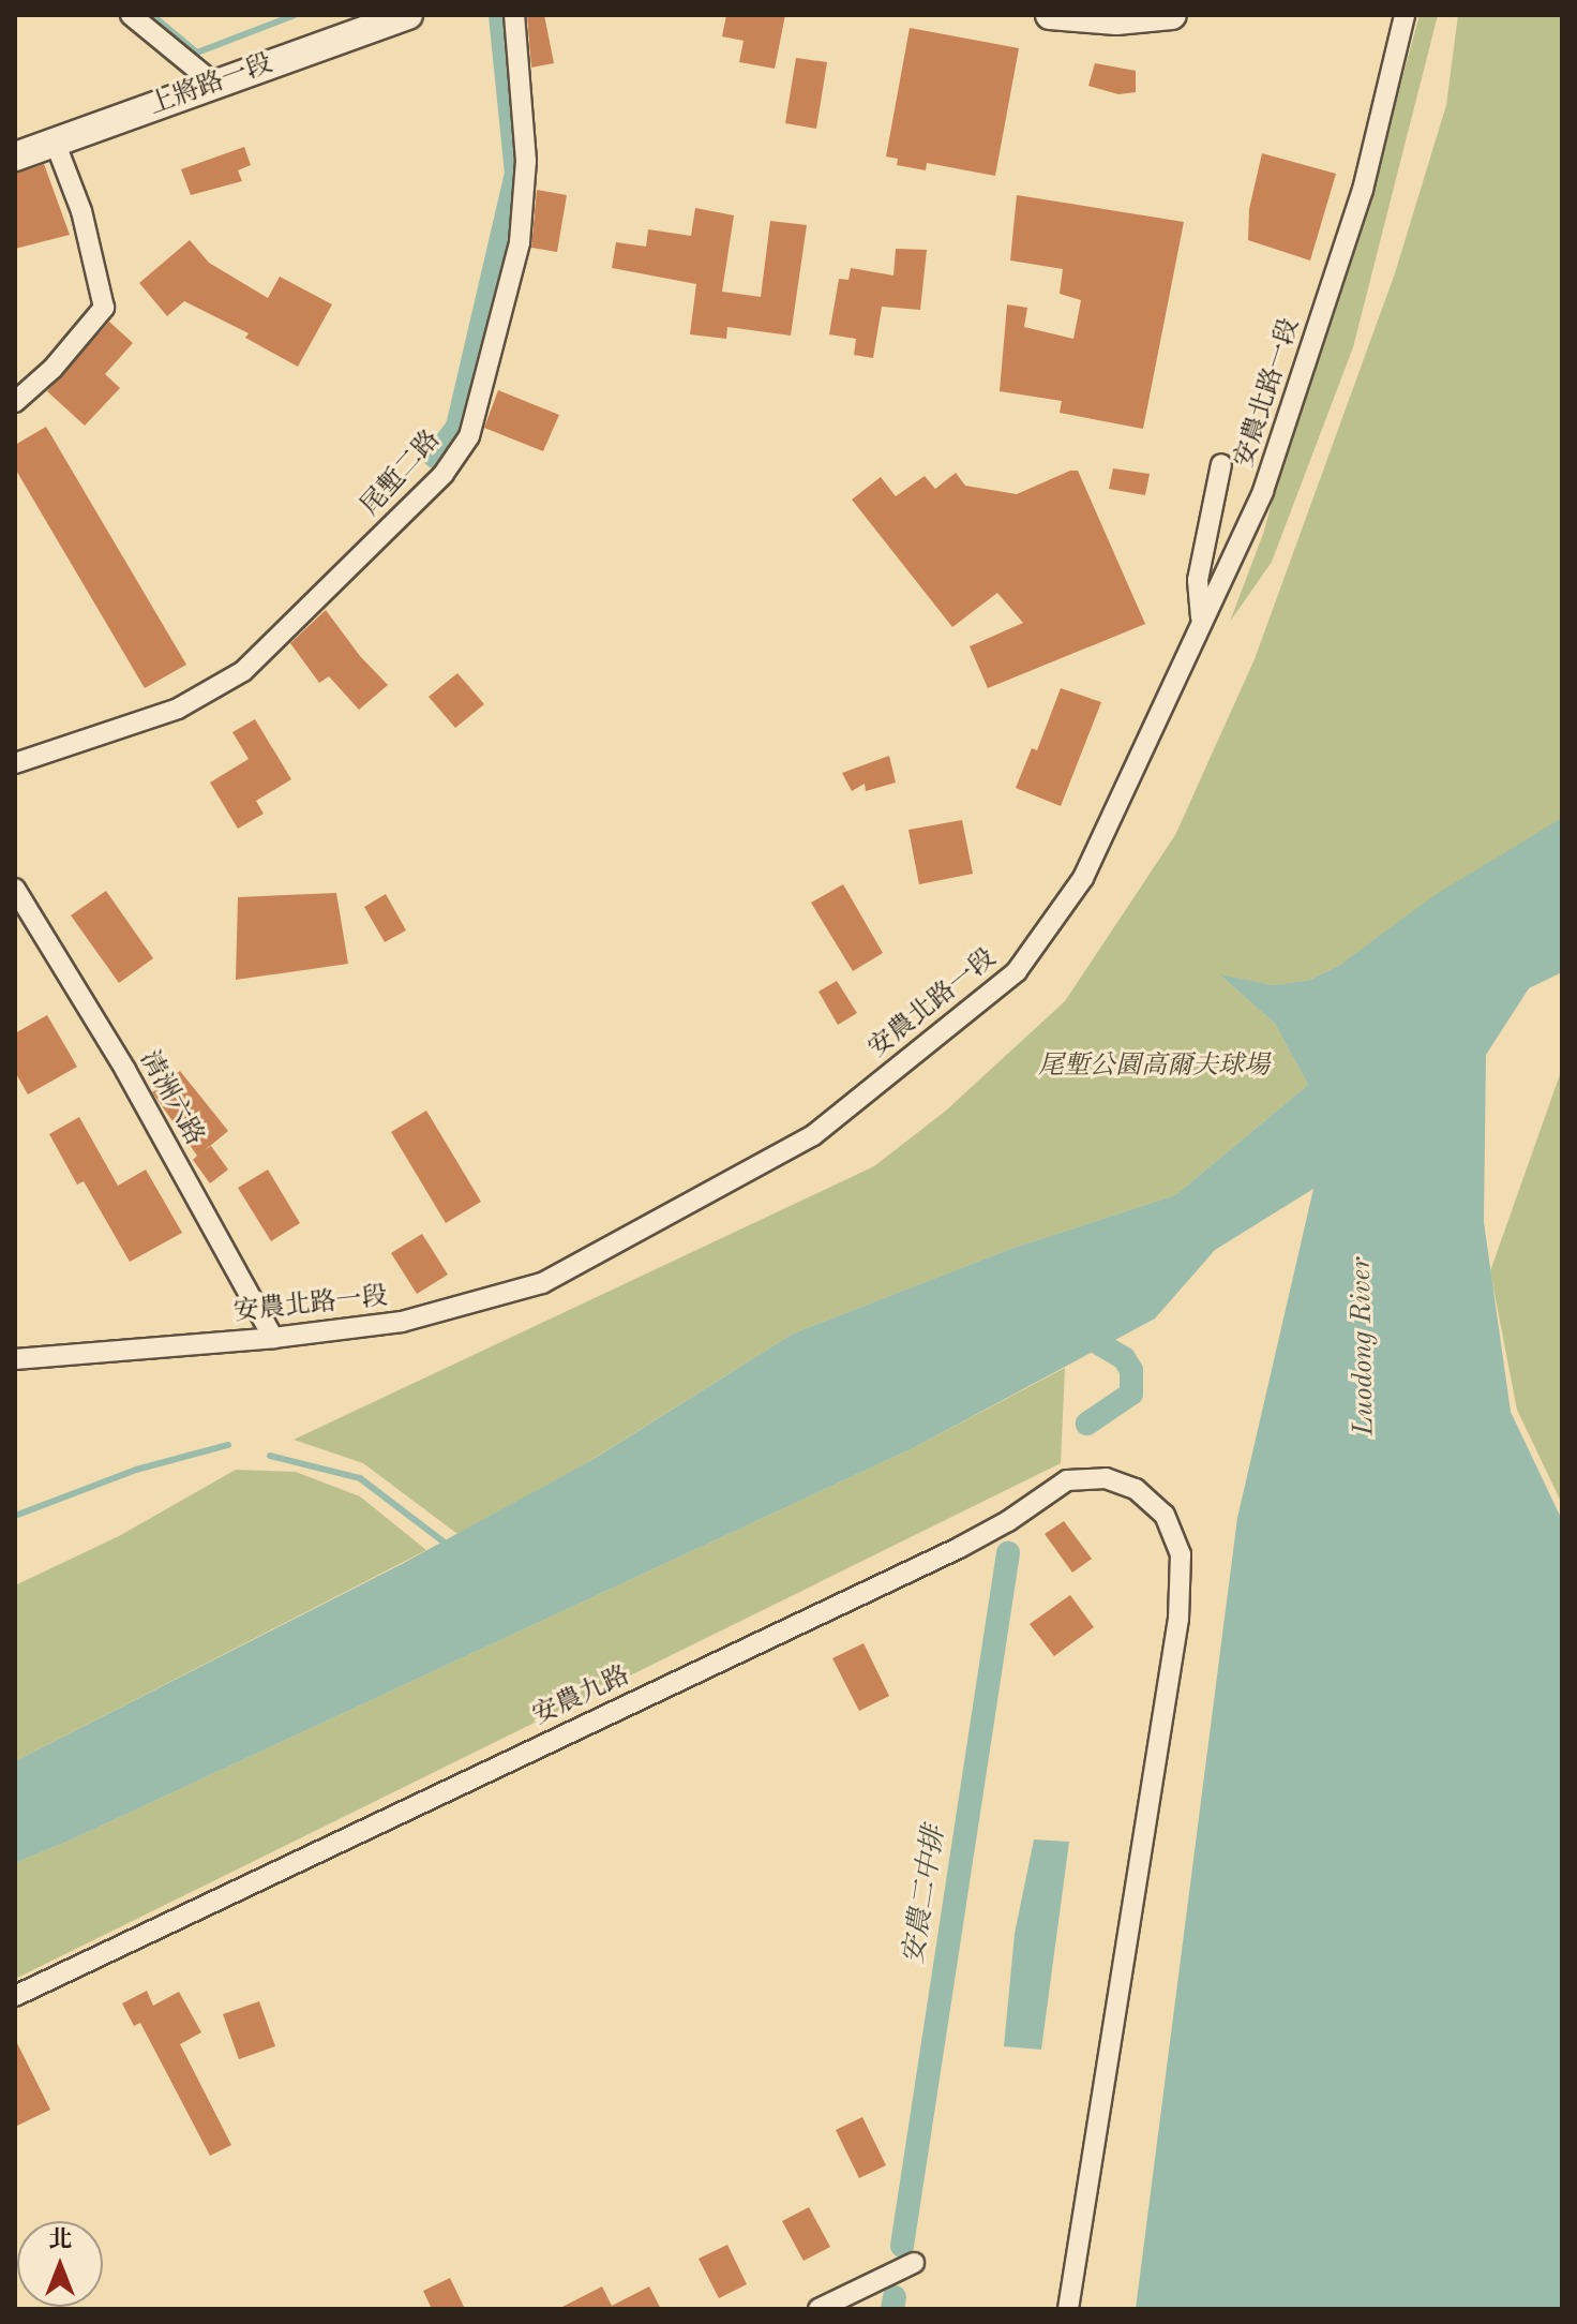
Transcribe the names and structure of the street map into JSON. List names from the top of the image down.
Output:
{
  "streets": {
    "main road": ["上將路一段"],
    "street": [
      "安農北路一段",
      "尾塹二路",
      "清洲六路",
      "安農九路"
    ]
  },
  "crossings": [
    ["安農北路一段", "清洲六路"]
  ],
  "water": ["Luodong River", "安農二中排"],
  "parks": ["尾塹公園高爾夫球場"],
  "north": "top"
}
